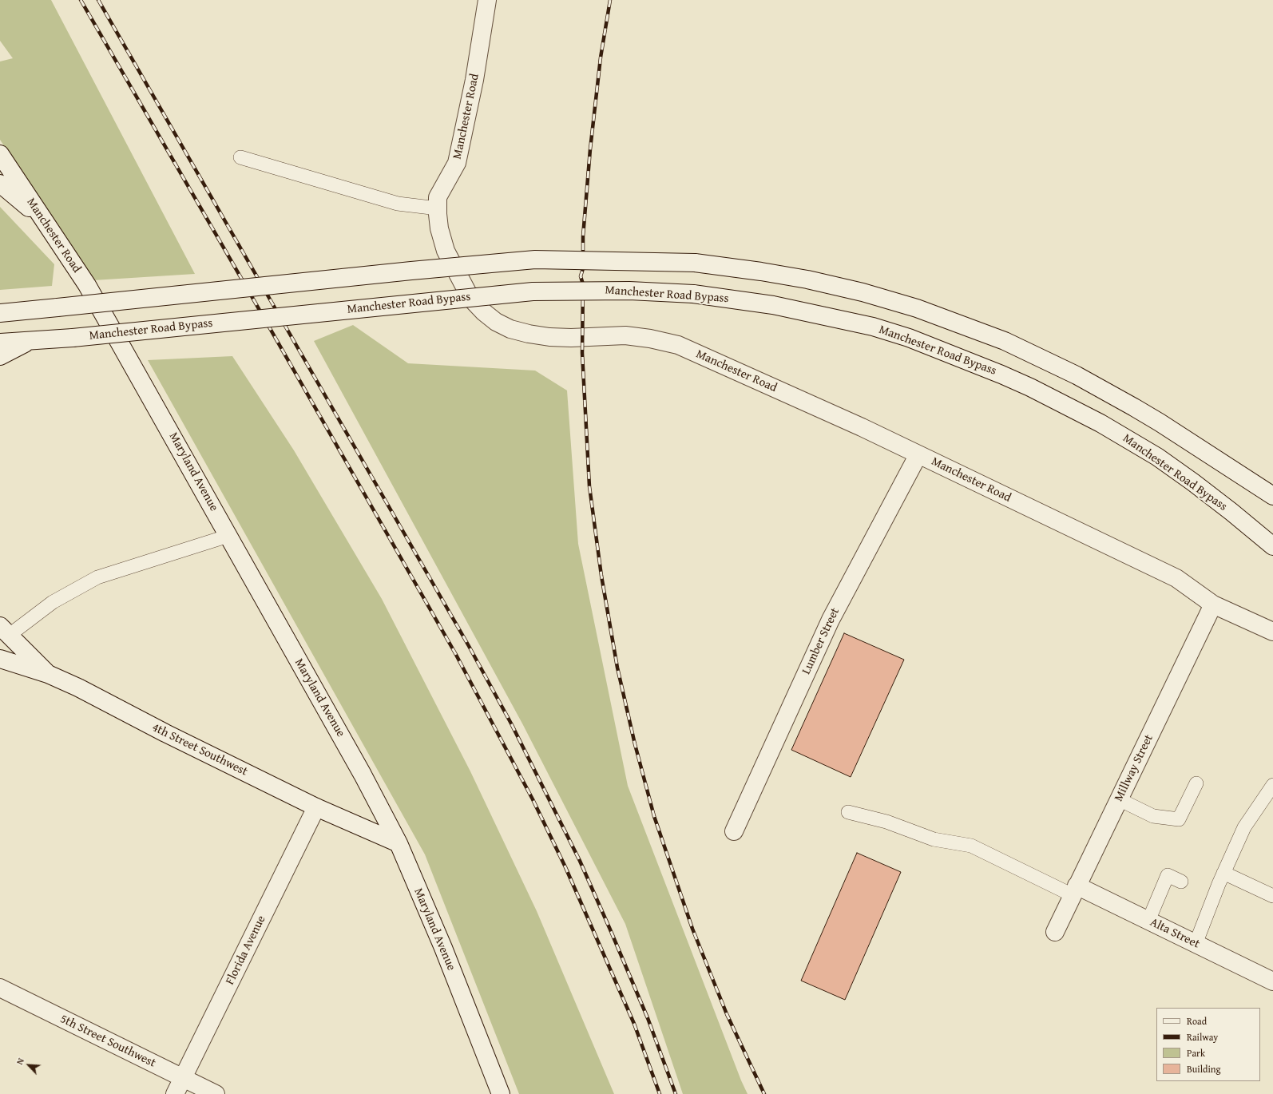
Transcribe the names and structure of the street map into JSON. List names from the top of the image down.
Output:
{
  "streets": {
    "main road": [
      "Manchester Road",
      "Manchester Road Bypass",
      "Maryland Avenue",
      "Lumber Street",
      "4th Street Southwest",
      "Millway Street",
      "Alta Street",
      "Florida Avenue",
      "5th Street Southwest"
    ]
  },
  "crossings": [
    ["Manchester Road", "Maryland Avenue"],
    ["Manchester Road", "Lumber Street"],
    ["Manchester Road", "Millway Street"],
    ["Maryland Avenue", "4th Street Southwest"],
    ["4th Street Southwest", "Florida Avenue"],
    ["Millway Street", "Alta Street"],
    ["Florida Avenue", "5th Street Southwest"]
  ],
  "legend": [
    "Road",
    "Railway",
    "Park",
    "Building"
  ],
  "north": "top left"
}
